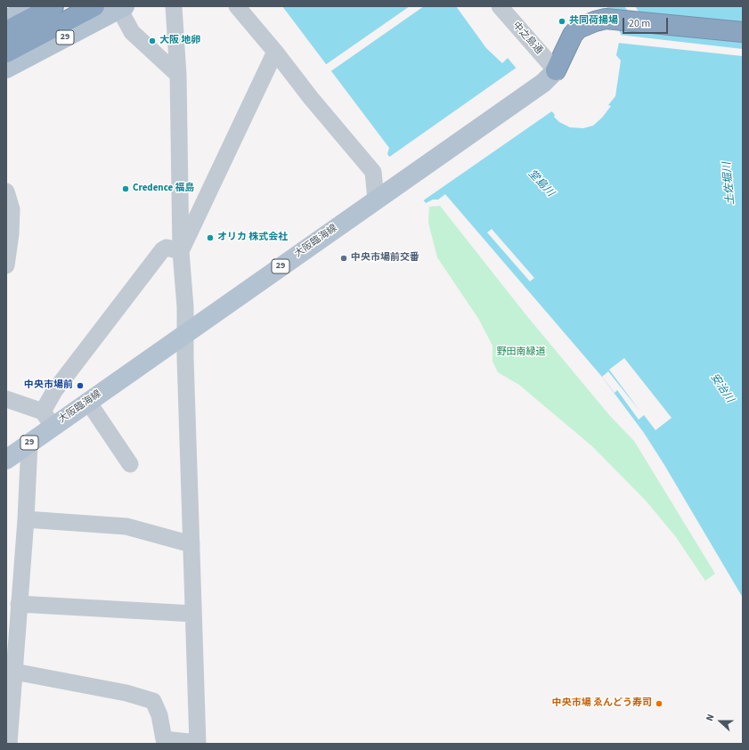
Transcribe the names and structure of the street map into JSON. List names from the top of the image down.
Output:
{
  "streets": {
    "main road": ["29", "大阪臨海線"],
    "street": ["中之島通"]
  },
  "crossings": [
    ["中之島通", "大阪臨海線"]
  ],
  "water": ["堂島川", "土佐堀川", "安治川"],
  "parks": ["野田南緑道"],
  "places": [
    "共同荷揚場",
    "大阪 地卵",
    "Credence 福島",
    "オリカ 株式会社",
    "中央市場前交番",
    "中央市場前",
    "中央市場 ゑんどう寿司"
  ],
  "scale_bar": "20 m",
  "north": "left"
}
